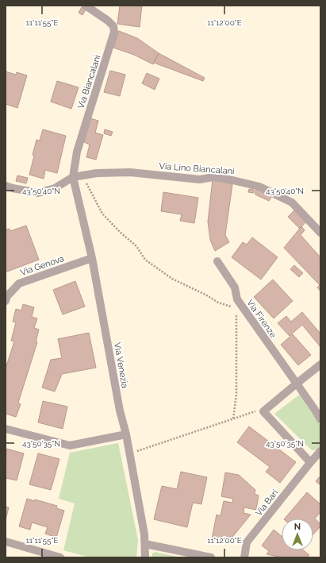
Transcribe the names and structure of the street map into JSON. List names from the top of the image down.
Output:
{
  "streets": {
    "street": [
      "Via Biancalani",
      "Via Lino Biancalani",
      "Via Genova",
      "Via Firenze",
      "Via Venezia",
      "Via Bari"
    ]
  },
  "crossings": [
    ["Via Biancalani", "Via Lino Biancalani"],
    ["Via Biancalani", "Via Venezia"],
    ["Via Lino Biancalani", "Via Venezia"],
    ["Via Genova", "Via Venezia"]
  ],
  "north": "top",
  "coordinates": [
    "11°11'55\"E",
    "11°12'00\"E",
    "43°50'40\"N",
    "43°50'35\"N"
  ]
}
